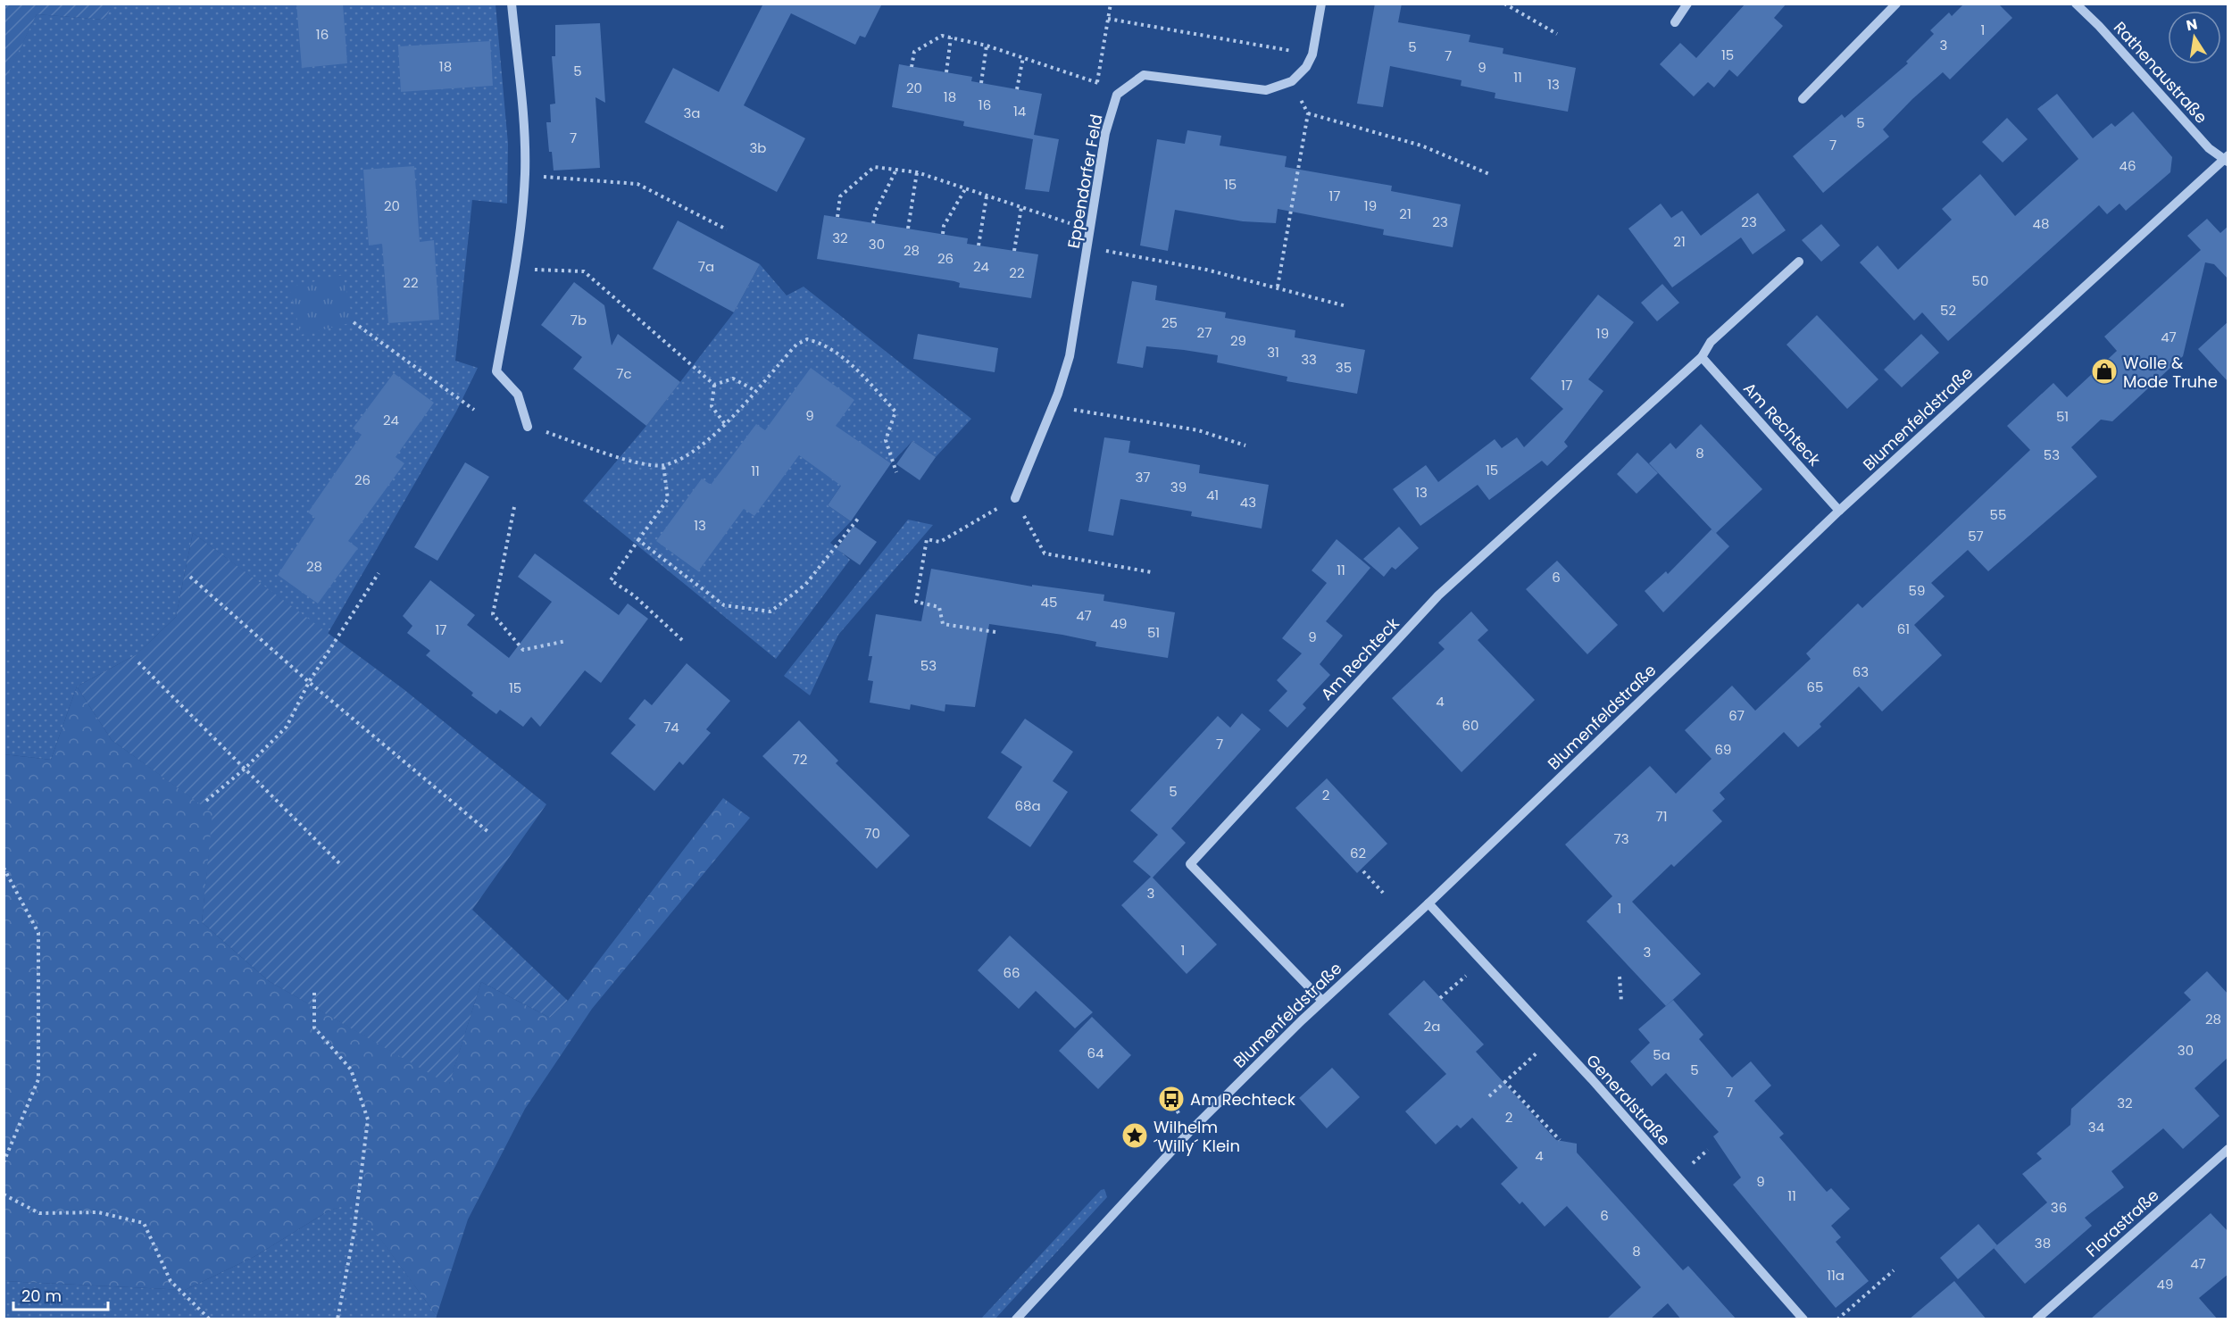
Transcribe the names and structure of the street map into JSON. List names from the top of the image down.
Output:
{
  "streets": {
    "street": [
      "Rathenaustraße",
      "Eppendorfer Feld",
      "Blumenfeldstraße",
      "Am Rechteck",
      "Generalstraße",
      "Florastraße"
    ]
  },
  "crossings": [
    ["Rathenaustraße", "Blumenfeldstraße"],
    ["Blumenfeldstraße", "Am Rechteck"],
    ["Blumenfeldstraße", "Generalstraße"]
  ],
  "places": {
    "shop": ["Wolle & Mode Truhe"],
    "bus stop": ["Am Rechteck"],
    "place": ["Wilhelm ´Willy´ Klein"]
  },
  "house_numbers": [
    "1",
    "16",
    "3",
    "5",
    "15",
    "7",
    "18",
    "9",
    "5",
    "11",
    "13",
    "20",
    "18",
    "16",
    "14",
    "3a",
    "5",
    "7",
    "7",
    "3b",
    "46",
    "15",
    "17",
    "20",
    "19",
    "21",
    "23",
    "23",
    "48",
    "32",
    "21",
    "30",
    "28",
    "26",
    "7a",
    "24",
    "22",
    "50",
    "22",
    "52",
    "7b",
    "25",
    "27",
    "19",
    "47",
    "29",
    "31",
    "33",
    "35",
    "7c",
    "17",
    "9",
    "51",
    "24",
    "8",
    "53",
    "15",
    "11",
    "37",
    "26",
    "39",
    "13",
    "41",
    "43",
    "55",
    "13",
    "57",
    "28",
    "11",
    "6",
    "59",
    "45",
    "47",
    "49",
    "61",
    "17",
    "51",
    "9",
    "53",
    "63",
    "65",
    "15",
    "4",
    "67",
    "60",
    "74",
    "7",
    "69",
    "72",
    "5",
    "2",
    "68a",
    "71",
    "70",
    "73",
    "62",
    "3",
    "1",
    "1",
    "3",
    "66",
    "28",
    "2a",
    "30",
    "64",
    "5a",
    "5",
    "7",
    "32",
    "2",
    "34",
    "4",
    "9",
    "11",
    "36",
    "6",
    "38",
    "8",
    "47",
    "11a",
    "49"
  ],
  "scale_bar": "20 m",
  "north": "top"
}
